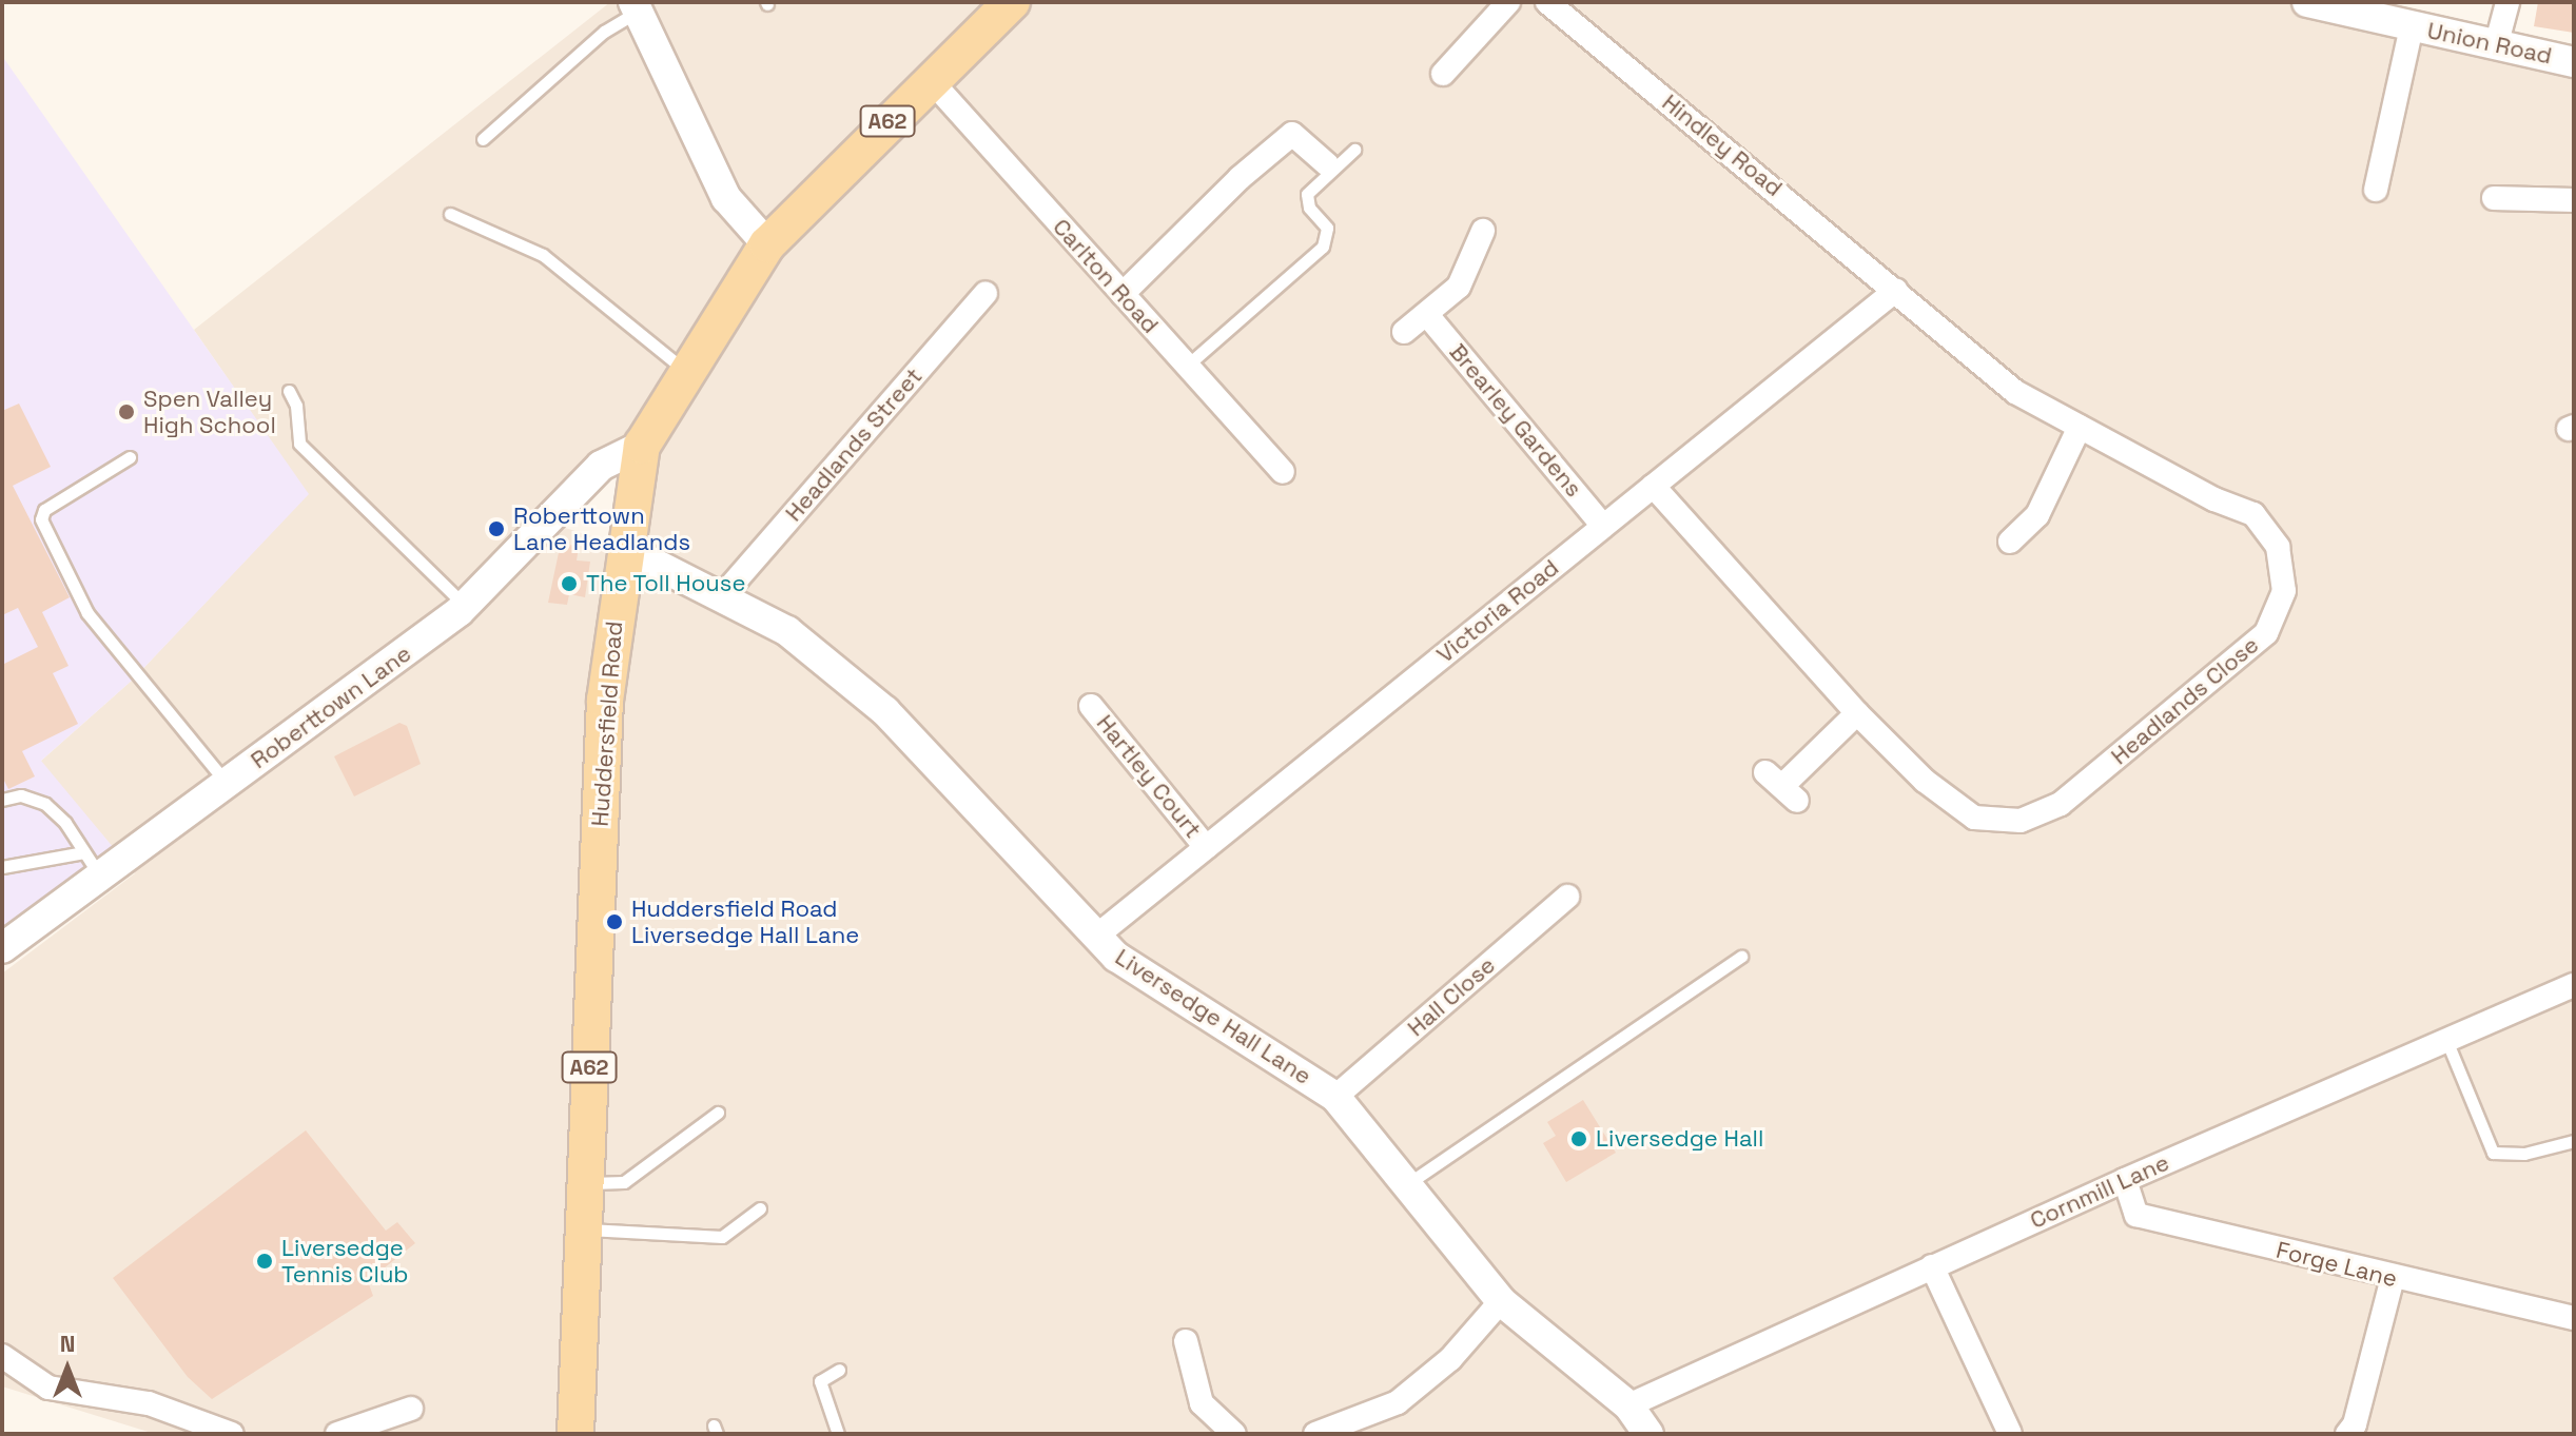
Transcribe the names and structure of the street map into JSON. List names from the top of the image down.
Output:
{
  "streets": {
    "main road": ["A62", "Huddersfield Road"],
    "street": [
      "Union Road",
      "Hindley Road",
      "Carlton Road",
      "Brearley Gardens",
      "Headlands Street",
      "Victoria Road",
      "Headlands Close",
      "Roberttown Lane",
      "Hartley Court",
      "Hall Close",
      "Liversedge Hall Lane",
      "Cornmill Lane",
      "Forge Lane"
    ]
  },
  "crossings": [
    ["Hindley Road", "Victoria Road"],
    ["Hindley Road", "Headlands Close"],
    ["Carlton Road", "Huddersfield Road"],
    ["Brearley Gardens", "Victoria Road"],
    ["Headlands Street", "Liversedge Hall Lane"],
    ["Victoria Road", "Headlands Close"],
    ["Victoria Road", "Hartley Court"],
    ["Victoria Road", "Liversedge Hall Lane"],
    ["Roberttown Lane", "Huddersfield Road"],
    ["Huddersfield Road", "Liversedge Hall Lane"],
    ["Hall Close", "Liversedge Hall Lane"],
    ["Liversedge Hall Lane", "Cornmill Lane"],
    ["Cornmill Lane", "Forge Lane"]
  ],
  "places": [
    "Spen Valley High School",
    "Roberttown Lane Headlands",
    "The Toll House",
    "Huddersfield Road Liversedge Hall Lane",
    "Liversedge Hall",
    "Liversedge Tennis Club"
  ],
  "north": "top"
}
